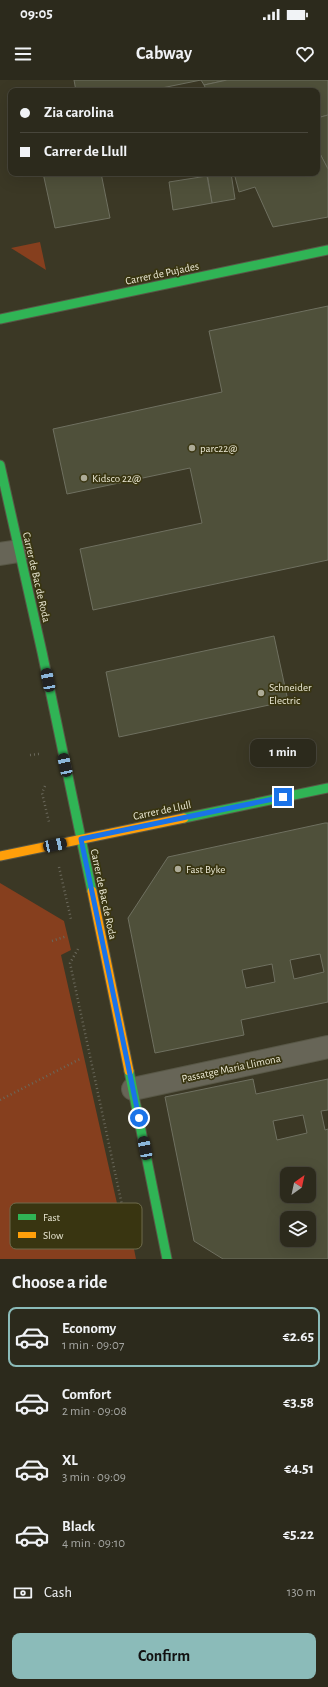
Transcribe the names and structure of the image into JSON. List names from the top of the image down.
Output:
{
  "streets": {
    "main road": ["Carrer de Pujades", "Carrer de Bac de Roda", "Carrer de Llull"],
    "street": ["Passatge Maria Llimona"]
  },
  "crossings": [
    ["Carrer de Bac de Roda", "Carrer de Llull"],
    ["Carrer de Bac de Roda", "Passatge Maria Llimona"]
  ],
  "places": [
    "parc22@",
    "Kidsco 22@",
    "Schneider Electric",
    "Fast Byke"
  ],
  "legend": ["Fast", "Slow"],
  "north": "top right",
  "page": {
    "status": "09:05",
    "header": "Cabway",
    "banner": ["Zia carolina", "Carrer de Llull"],
    "bubble": "1 min",
    "heading": "Choose a ride",
    "list": [
      {
        "name": "Economy",
        "note": "1 min · 09:07",
        "value": "€2.65"
      },
      {
        "name": "Comfort",
        "note": "2 min · 09:08",
        "value": "€3.58"
      },
      {
        "name": "XL",
        "note": "3 min · 09:09",
        "value": "€4.51"
      },
      {
        "name": "Black",
        "note": "4 min · 09:10",
        "value": "€5.22"
      }
    ],
    "pay": ["Cash", "130 m"],
    "buttons": "Confirm"
  }
}
